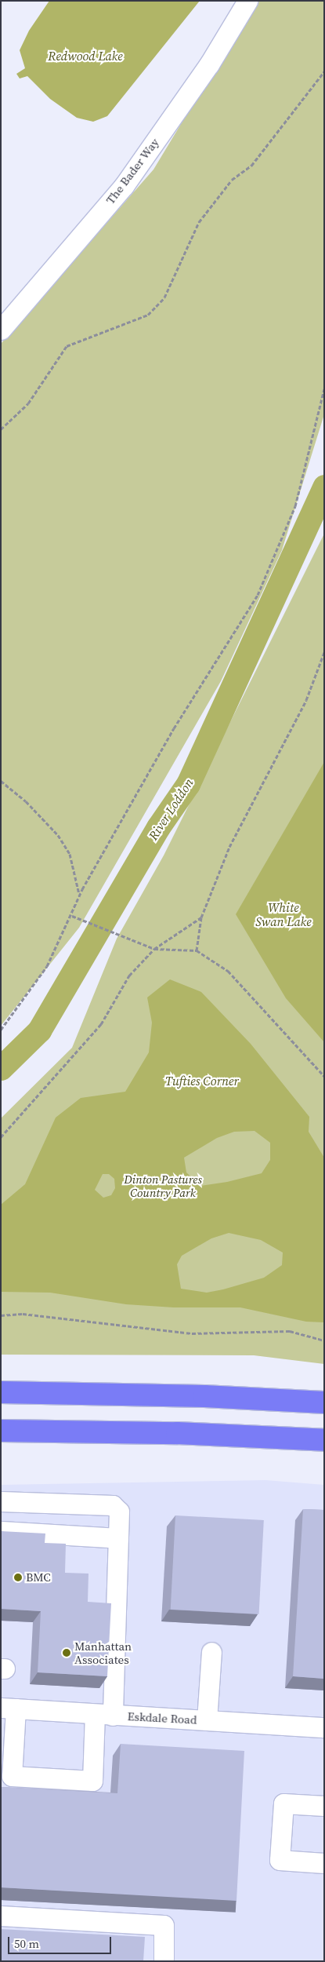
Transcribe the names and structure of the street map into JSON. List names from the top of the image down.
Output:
{
  "streets": {
    "street": ["The Bader Way", "Eskdale Road"]
  },
  "water": [
    "Redwood Lake",
    "River Loddon",
    "White Swan Lake",
    "Tufties Corner"
  ],
  "parks": ["Dinton Pastures Country Park"],
  "places": ["BMC", "Manhattan Associates"],
  "scale_bar": "50 m"
}
